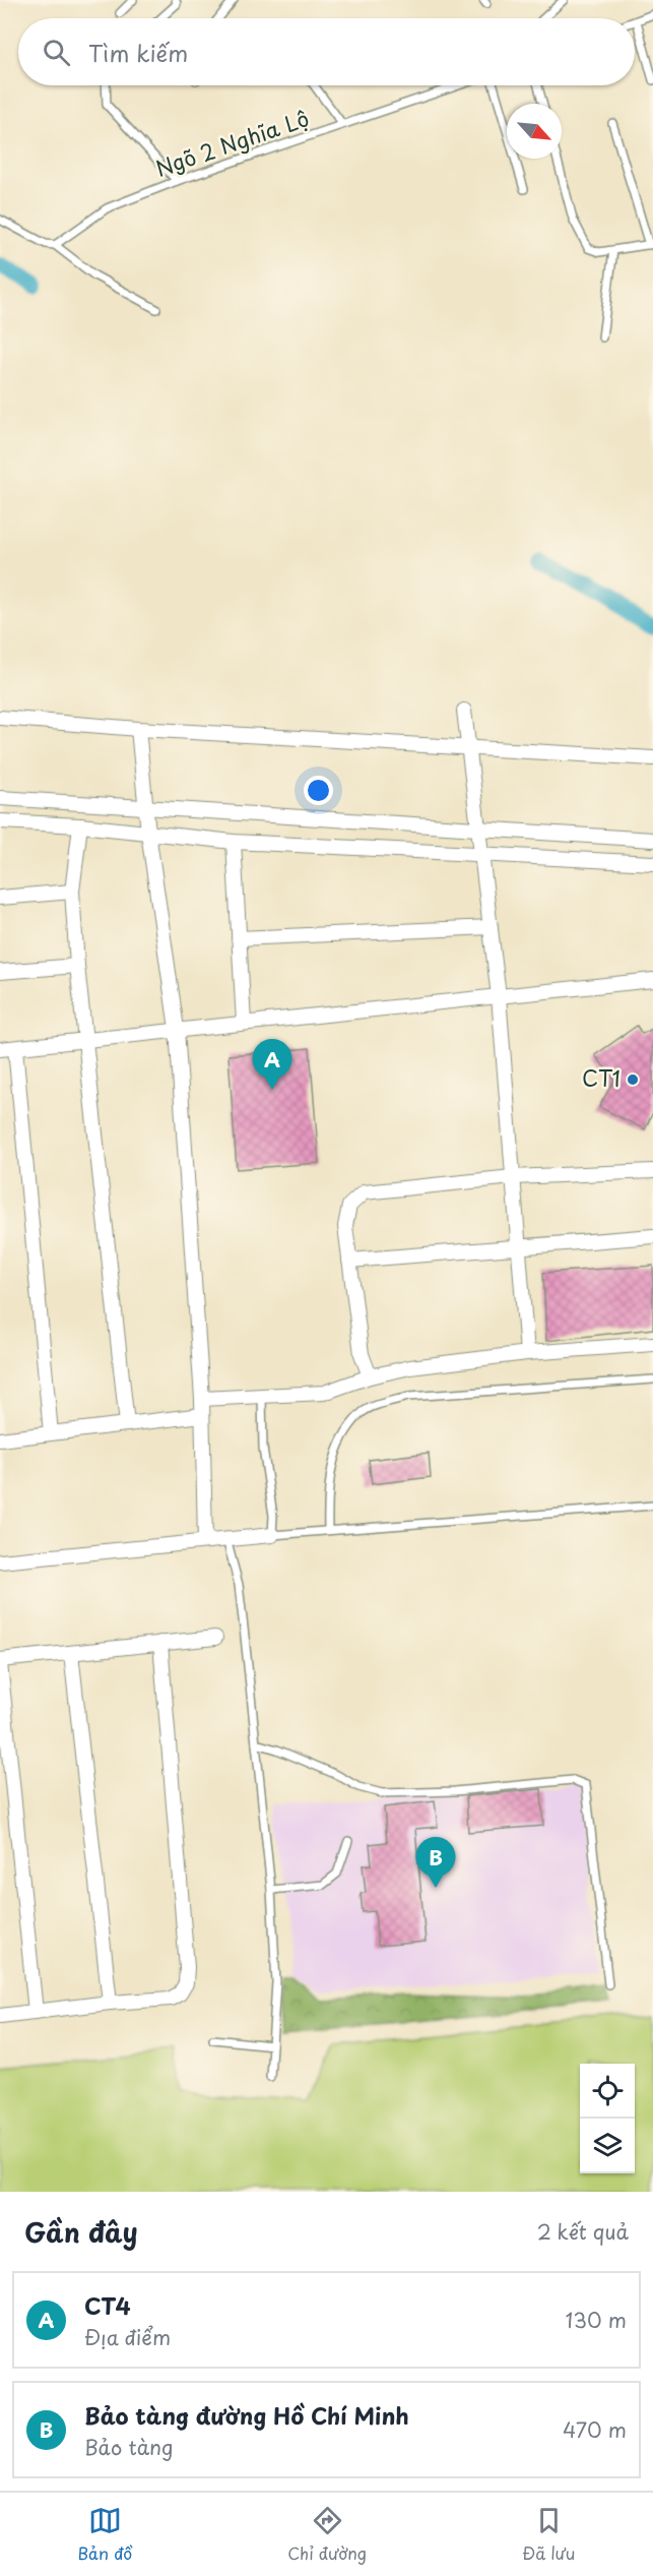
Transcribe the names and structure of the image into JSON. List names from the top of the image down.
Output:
{
  "streets": {
    "lane": ["Ngõ 2 Nghĩa Lộ"]
  },
  "places": ["CT1"],
  "north": "bottom right",
  "page": {
    "search": "Tìm kiếm",
    "pins": ["A", "B"],
    "heading": ["Gần đây", "2 kết quả"],
    "list": [
      {
        "mark": "A",
        "name": "CT4",
        "note": "Địa điểm",
        "value": "130 m"
      },
      {
        "mark": "B",
        "name": "Bảo tàng đường Hồ Chí Minh",
        "note": "Bảo tàng",
        "value": "470 m"
      }
    ],
    "nav": ["Bản đồ", "Chỉ đường", "Đã lưu"]
  }
}
